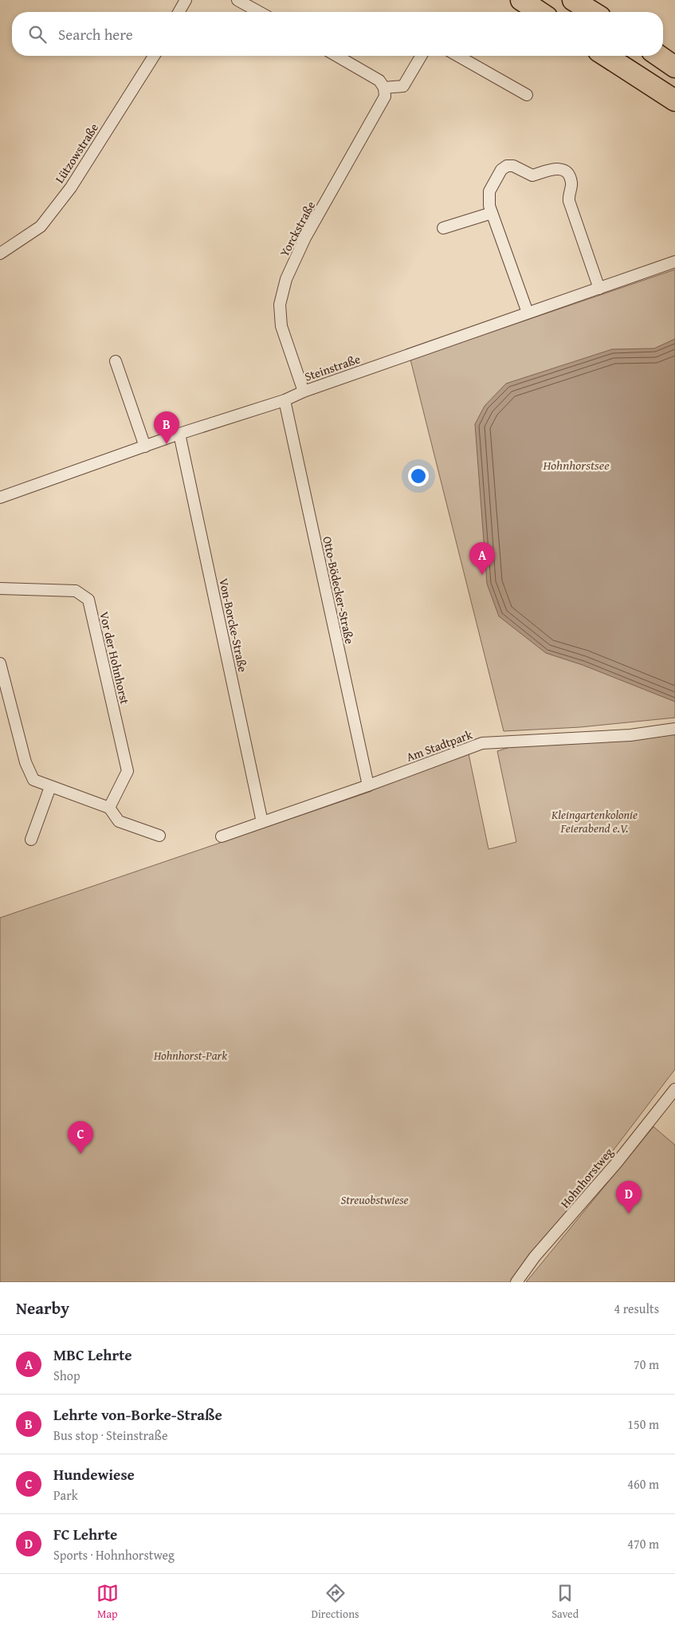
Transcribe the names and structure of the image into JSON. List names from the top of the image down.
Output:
{
  "streets": {
    "street": [
      "Lützowstraße",
      "Yorckstraße",
      "Steinstraße",
      "Otto-Bödecker-Straße",
      "Von-Borcke-Straße",
      "Vor der Hohnhorst",
      "Am Stadtpark",
      "Hohnhorstweg"
    ]
  },
  "crossings": [
    ["Yorckstraße", "Steinstraße"],
    ["Steinstraße", "Otto-Bödecker-Straße"],
    ["Steinstraße", "Von-Borcke-Straße"],
    ["Otto-Bödecker-Straße", "Am Stadtpark"],
    ["Von-Borcke-Straße", "Am Stadtpark"]
  ],
  "water": ["Hohnhorstsee"],
  "parks": ["Kleingartenkolonie Feierabend e.V.", "Hohnhorst-Park", "Streuobstwiese"],
  "page": {
    "search": "Search here",
    "pins": [
      "B",
      "A",
      "C",
      "D"
    ],
    "heading": ["Nearby", "4 results"],
    "list": [
      {
        "mark": "A",
        "name": "MBC Lehrte",
        "note": "Shop",
        "value": "70 m"
      },
      {
        "mark": "B",
        "name": "Lehrte von-Borke-Straße",
        "note": "Bus stop · Steinstraße",
        "value": "150 m"
      },
      {
        "mark": "C",
        "name": "Hundewiese",
        "note": "Park",
        "value": "460 m"
      },
      {
        "mark": "D",
        "name": "FC Lehrte",
        "note": "Sports · Hohnhorstweg",
        "value": "470 m"
      }
    ],
    "nav": ["Map", "Directions", "Saved"]
  }
}
